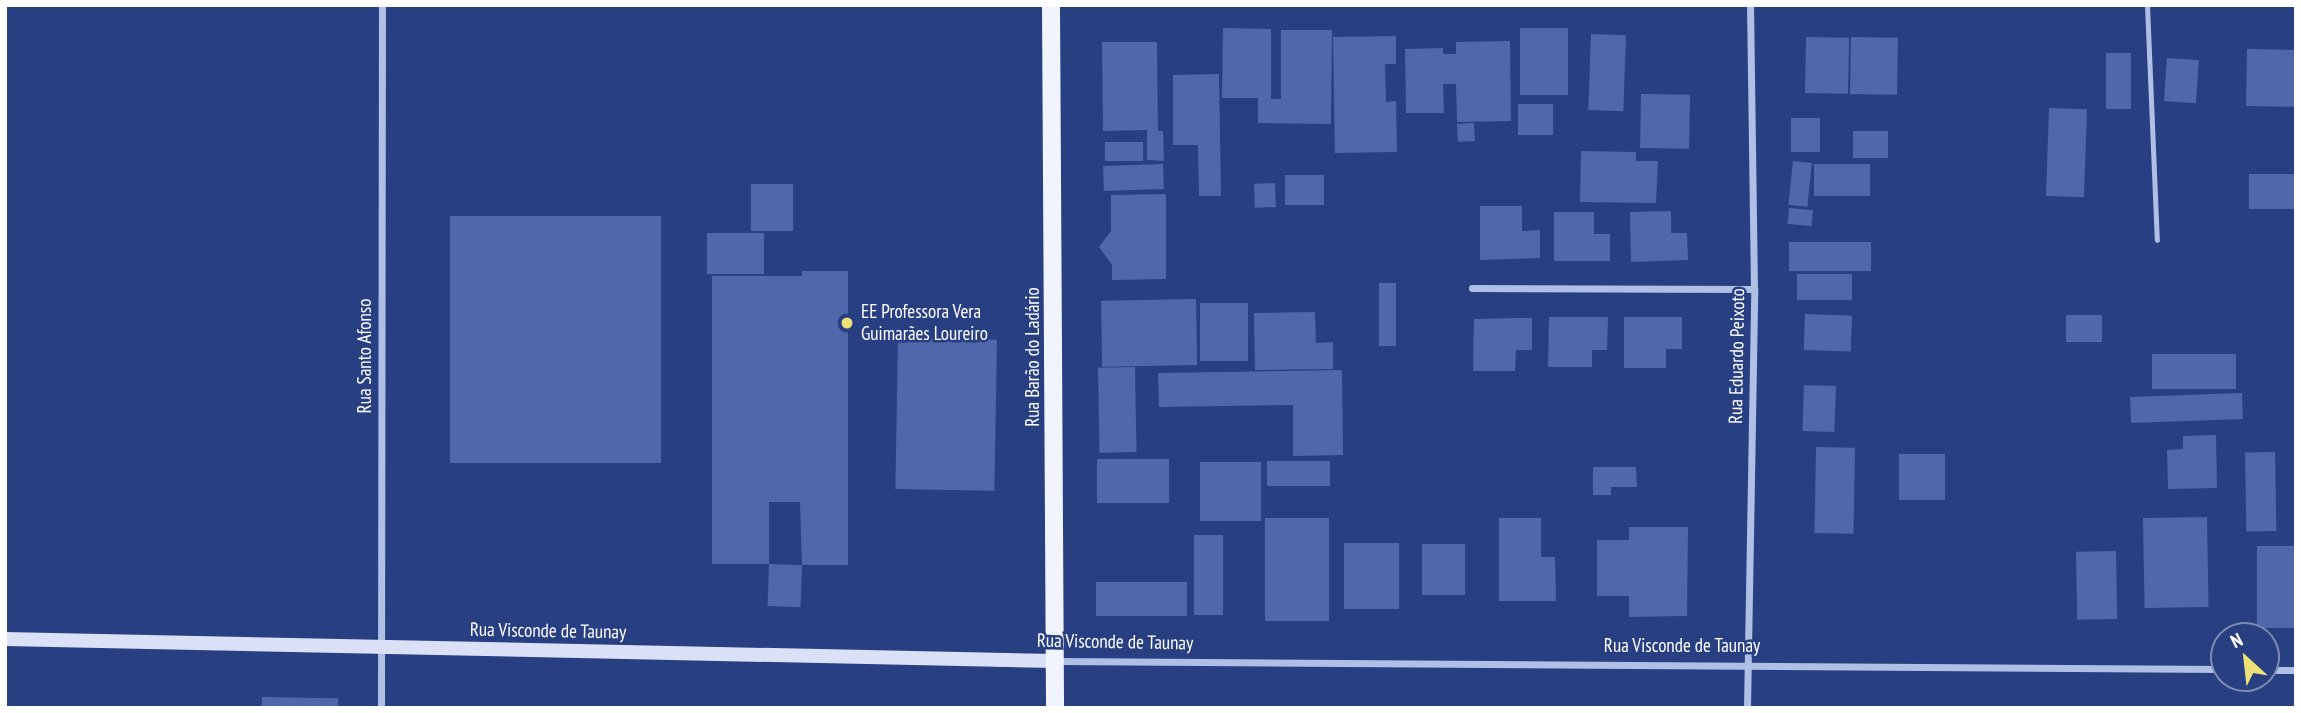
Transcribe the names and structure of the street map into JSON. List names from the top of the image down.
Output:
{
  "streets": {
    "main road": ["Rua Barão do Ladário"],
    "street": ["Rua Santo Afonso", "Rua Eduardo Peixoto", "Rua Visconde de Taunay"]
  },
  "crossings": [
    ["Rua Santo Afonso", "Rua Visconde de Taunay"],
    ["Rua Eduardo Peixoto", "Rua Visconde de Taunay"],
    ["Rua Barão do Ladário", "Rua Visconde de Taunay"]
  ],
  "places": ["EE Professora Vera Guimarães Loureiro"],
  "north": "top left"
}
